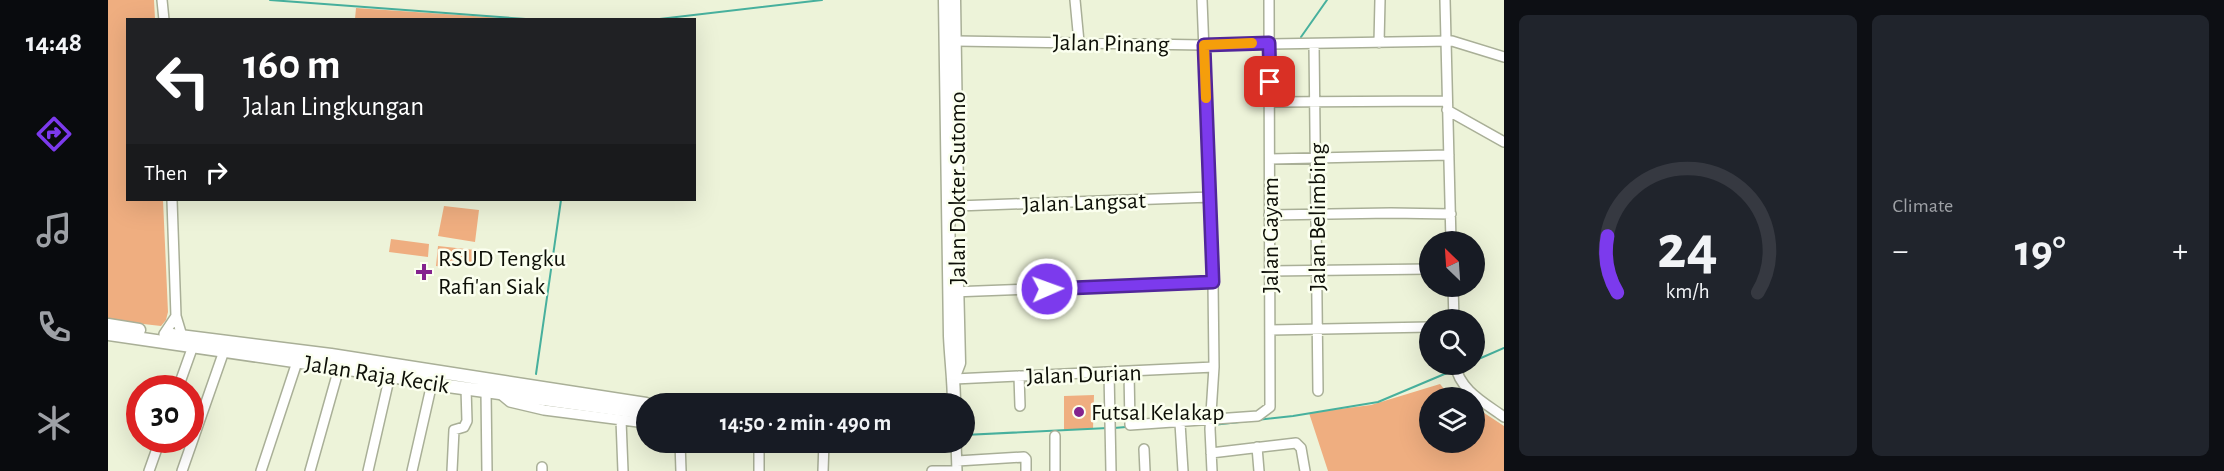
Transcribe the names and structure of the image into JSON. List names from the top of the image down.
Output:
{
  "streets": {
    "main road": ["Jalan Dokter Sutomo", "Jalan Raja Kecik"],
    "street": [
      "Jalan Pinang",
      "Jalan Langsat",
      "Jalan Belimbing",
      "Jalan Gayam",
      "Jalan Durian"
    ]
  },
  "crossings": [
    ["Jalan Pinang", "Jalan Dokter Sutomo"],
    ["Jalan Pinang", "Jalan Belimbing"],
    ["Jalan Pinang", "Jalan Gayam"],
    ["Jalan Dokter Sutomo", "Jalan Langsat"],
    ["Jalan Dokter Sutomo", "Jalan Durian"]
  ],
  "places": {
    "health": ["RSUD Tengku Rafi'an Siak"],
    "other": ["Futsal Kelakap"]
  },
  "north": "top left",
  "page": {
    "tabs": "14:48",
    "tile": "Climate",
    "turn": ["160 m", "Jalan Lingkungan"],
    "then": "Then",
    "heat": ["−", "19°", "+"],
    "limit": "30",
    "trip": "14:50 · 2 min · 490 m",
    "gauge": ["24", "km/h"]
  }
}
